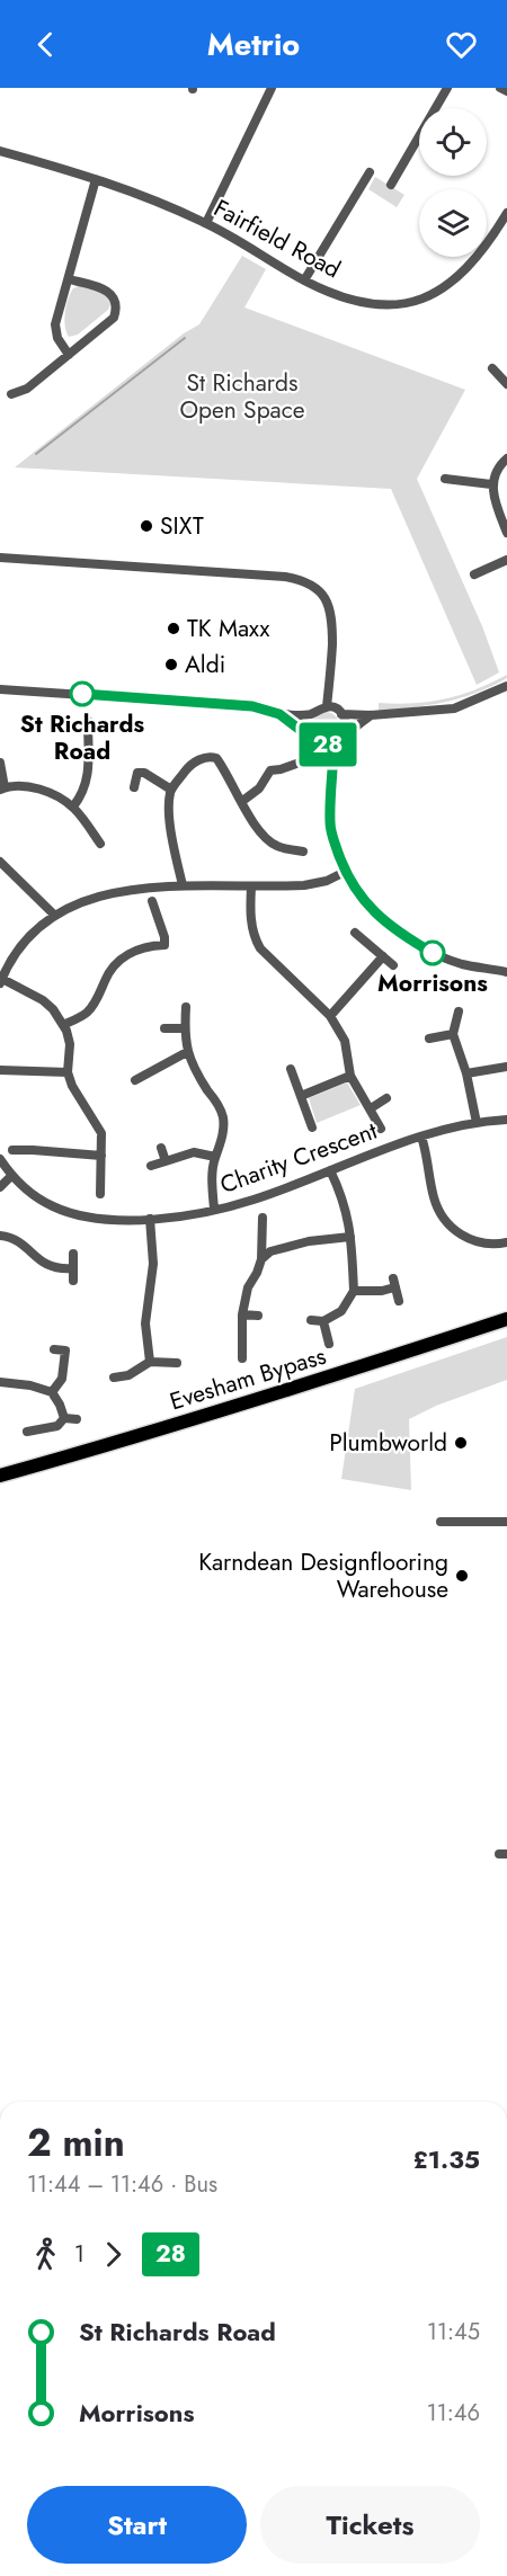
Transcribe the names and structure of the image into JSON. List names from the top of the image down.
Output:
{
  "streets": {
    "highway": ["Evesham Bypass"],
    "street": ["Fairfield Road", "Charity Crescent"]
  },
  "parks": ["St Richards Open Space"],
  "places": [
    "SIXT",
    "TK Maxx",
    "Aldi",
    "St Richards Road",
    "Morrisons",
    "Plumbworld",
    "Karndean Designflooring Warehouse"
  ],
  "lines": ["bus line 28"],
  "page": {
    "header": "Metrio",
    "on_map": "28",
    "heading": ["2 min", "11:44 – 11:46 · Bus", "£1.35"],
    "legs": ["1", "28"],
    "list": [
      {
        "name": "St Richards Road",
        "value": "11:45"
      },
      {
        "name": "Morrisons",
        "value": "11:46"
      }
    ],
    "buttons": ["Start", "Tickets"]
  }
}
